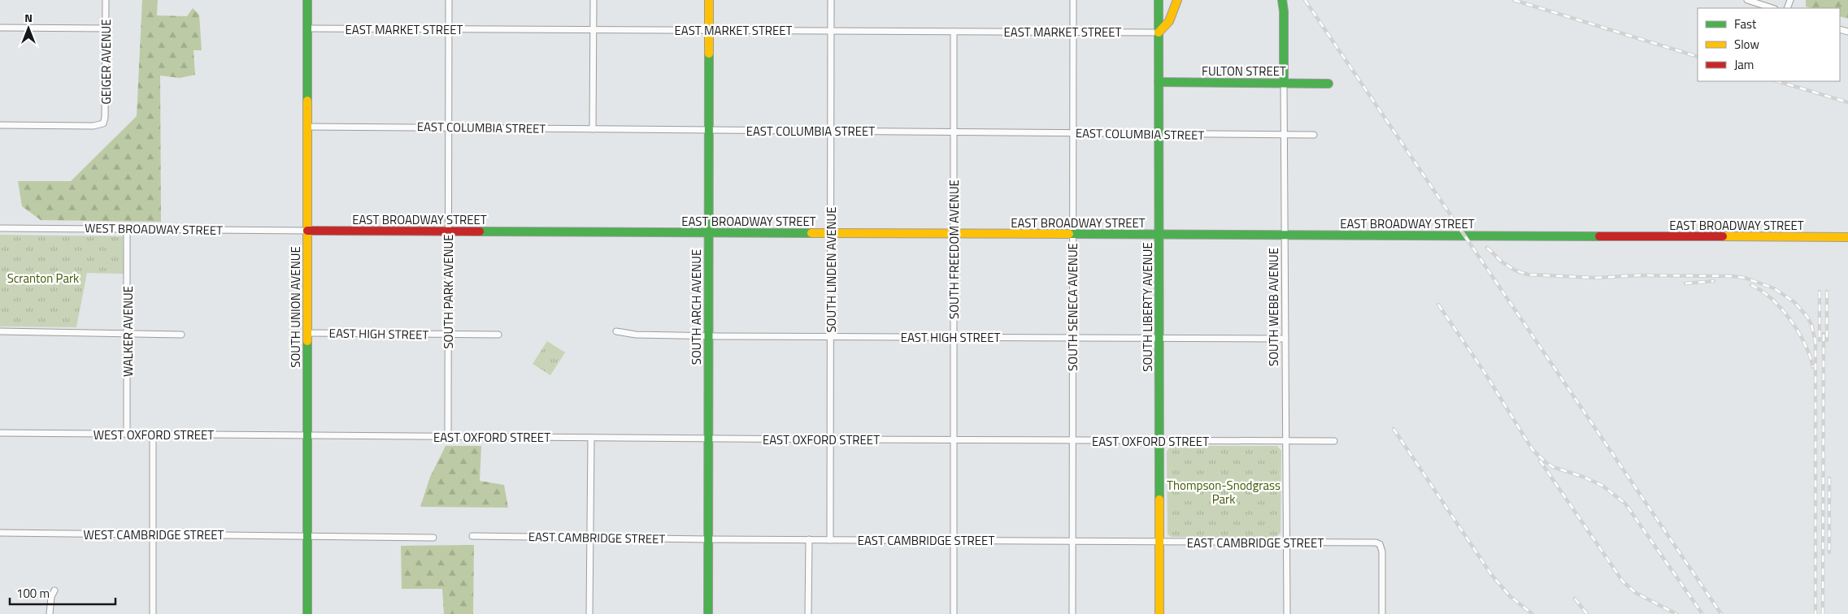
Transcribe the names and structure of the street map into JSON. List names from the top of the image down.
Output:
{
  "streets": {
    "street": [
      "EAST MARKET STREET",
      "GEIGER AVENUE",
      "FULTON STREET",
      "EAST COLUMBIA STREET",
      "EAST BROADWAY STREET",
      "WEST BROADWAY STREET",
      "SOUTH FREEDOM AVENUE",
      "SOUTH LINDEN AVENUE",
      "SOUTH PARK AVENUE",
      "SOUTH UNION AVENUE",
      "SOUTH ARCH AVENUE",
      "SOUTH SENECA AVENUE",
      "SOUTH LIBERTY AVENUE",
      "SOUTH WEBB AVENUE",
      "WALKER AVENUE",
      "EAST HIGH STREET",
      "WEST OXFORD STREET",
      "EAST OXFORD STREET",
      "WEST CAMBRIDGE STREET",
      "EAST CAMBRIDGE STREET"
    ]
  },
  "crossings": [
    ["EAST MARKET STREET", "SOUTH FREEDOM AVENUE"],
    ["EAST MARKET STREET", "SOUTH LINDEN AVENUE"],
    ["EAST MARKET STREET", "SOUTH PARK AVENUE"],
    ["EAST MARKET STREET", "SOUTH UNION AVENUE"],
    ["EAST MARKET STREET", "SOUTH ARCH AVENUE"],
    ["EAST MARKET STREET", "SOUTH SENECA AVENUE"],
    ["EAST MARKET STREET", "SOUTH LIBERTY AVENUE"],
    ["FULTON STREET", "SOUTH LIBERTY AVENUE"],
    ["FULTON STREET", "SOUTH WEBB AVENUE"],
    ["EAST COLUMBIA STREET", "SOUTH FREEDOM AVENUE"],
    ["EAST COLUMBIA STREET", "SOUTH LINDEN AVENUE"],
    ["EAST COLUMBIA STREET", "SOUTH PARK AVENUE"],
    ["EAST COLUMBIA STREET", "SOUTH UNION AVENUE"],
    ["EAST COLUMBIA STREET", "SOUTH ARCH AVENUE"],
    ["EAST COLUMBIA STREET", "SOUTH SENECA AVENUE"],
    ["EAST COLUMBIA STREET", "SOUTH LIBERTY AVENUE"],
    ["EAST COLUMBIA STREET", "SOUTH WEBB AVENUE"],
    ["EAST BROADWAY STREET", "WEST BROADWAY STREET"],
    ["EAST BROADWAY STREET", "SOUTH FREEDOM AVENUE"],
    ["EAST BROADWAY STREET", "SOUTH LINDEN AVENUE"],
    ["EAST BROADWAY STREET", "SOUTH PARK AVENUE"],
    ["EAST BROADWAY STREET", "SOUTH UNION AVENUE"],
    ["EAST BROADWAY STREET", "SOUTH ARCH AVENUE"],
    ["EAST BROADWAY STREET", "SOUTH SENECA AVENUE"],
    ["EAST BROADWAY STREET", "SOUTH LIBERTY AVENUE"],
    ["EAST BROADWAY STREET", "SOUTH WEBB AVENUE"],
    ["WEST BROADWAY STREET", "SOUTH UNION AVENUE"],
    ["WEST BROADWAY STREET", "WALKER AVENUE"],
    ["SOUTH FREEDOM AVENUE", "EAST HIGH STREET"],
    ["SOUTH FREEDOM AVENUE", "EAST OXFORD STREET"],
    ["SOUTH FREEDOM AVENUE", "EAST CAMBRIDGE STREET"],
    ["SOUTH LINDEN AVENUE", "EAST HIGH STREET"],
    ["SOUTH LINDEN AVENUE", "EAST OXFORD STREET"],
    ["SOUTH LINDEN AVENUE", "EAST CAMBRIDGE STREET"],
    ["SOUTH PARK AVENUE", "EAST HIGH STREET"],
    ["SOUTH PARK AVENUE", "EAST OXFORD STREET"],
    ["SOUTH UNION AVENUE", "EAST HIGH STREET"],
    ["SOUTH UNION AVENUE", "WEST OXFORD STREET"],
    ["SOUTH UNION AVENUE", "EAST OXFORD STREET"],
    ["SOUTH UNION AVENUE", "WEST CAMBRIDGE STREET"],
    ["SOUTH ARCH AVENUE", "EAST HIGH STREET"],
    ["SOUTH ARCH AVENUE", "EAST OXFORD STREET"],
    ["SOUTH ARCH AVENUE", "EAST CAMBRIDGE STREET"],
    ["SOUTH SENECA AVENUE", "EAST HIGH STREET"],
    ["SOUTH SENECA AVENUE", "EAST OXFORD STREET"],
    ["SOUTH SENECA AVENUE", "EAST CAMBRIDGE STREET"],
    ["SOUTH LIBERTY AVENUE", "EAST HIGH STREET"],
    ["SOUTH LIBERTY AVENUE", "EAST OXFORD STREET"],
    ["SOUTH LIBERTY AVENUE", "EAST CAMBRIDGE STREET"],
    ["SOUTH WEBB AVENUE", "EAST HIGH STREET"],
    ["SOUTH WEBB AVENUE", "EAST OXFORD STREET"],
    ["SOUTH WEBB AVENUE", "EAST CAMBRIDGE STREET"],
    ["WALKER AVENUE", "WEST OXFORD STREET"],
    ["WEST OXFORD STREET", "EAST OXFORD STREET"]
  ],
  "parks": ["Scranton Park", "Thompson-Snodgrass Park"],
  "legend": ["Fast", "Slow", "Jam"],
  "scale_bar": "100 m",
  "north": "top"
}
